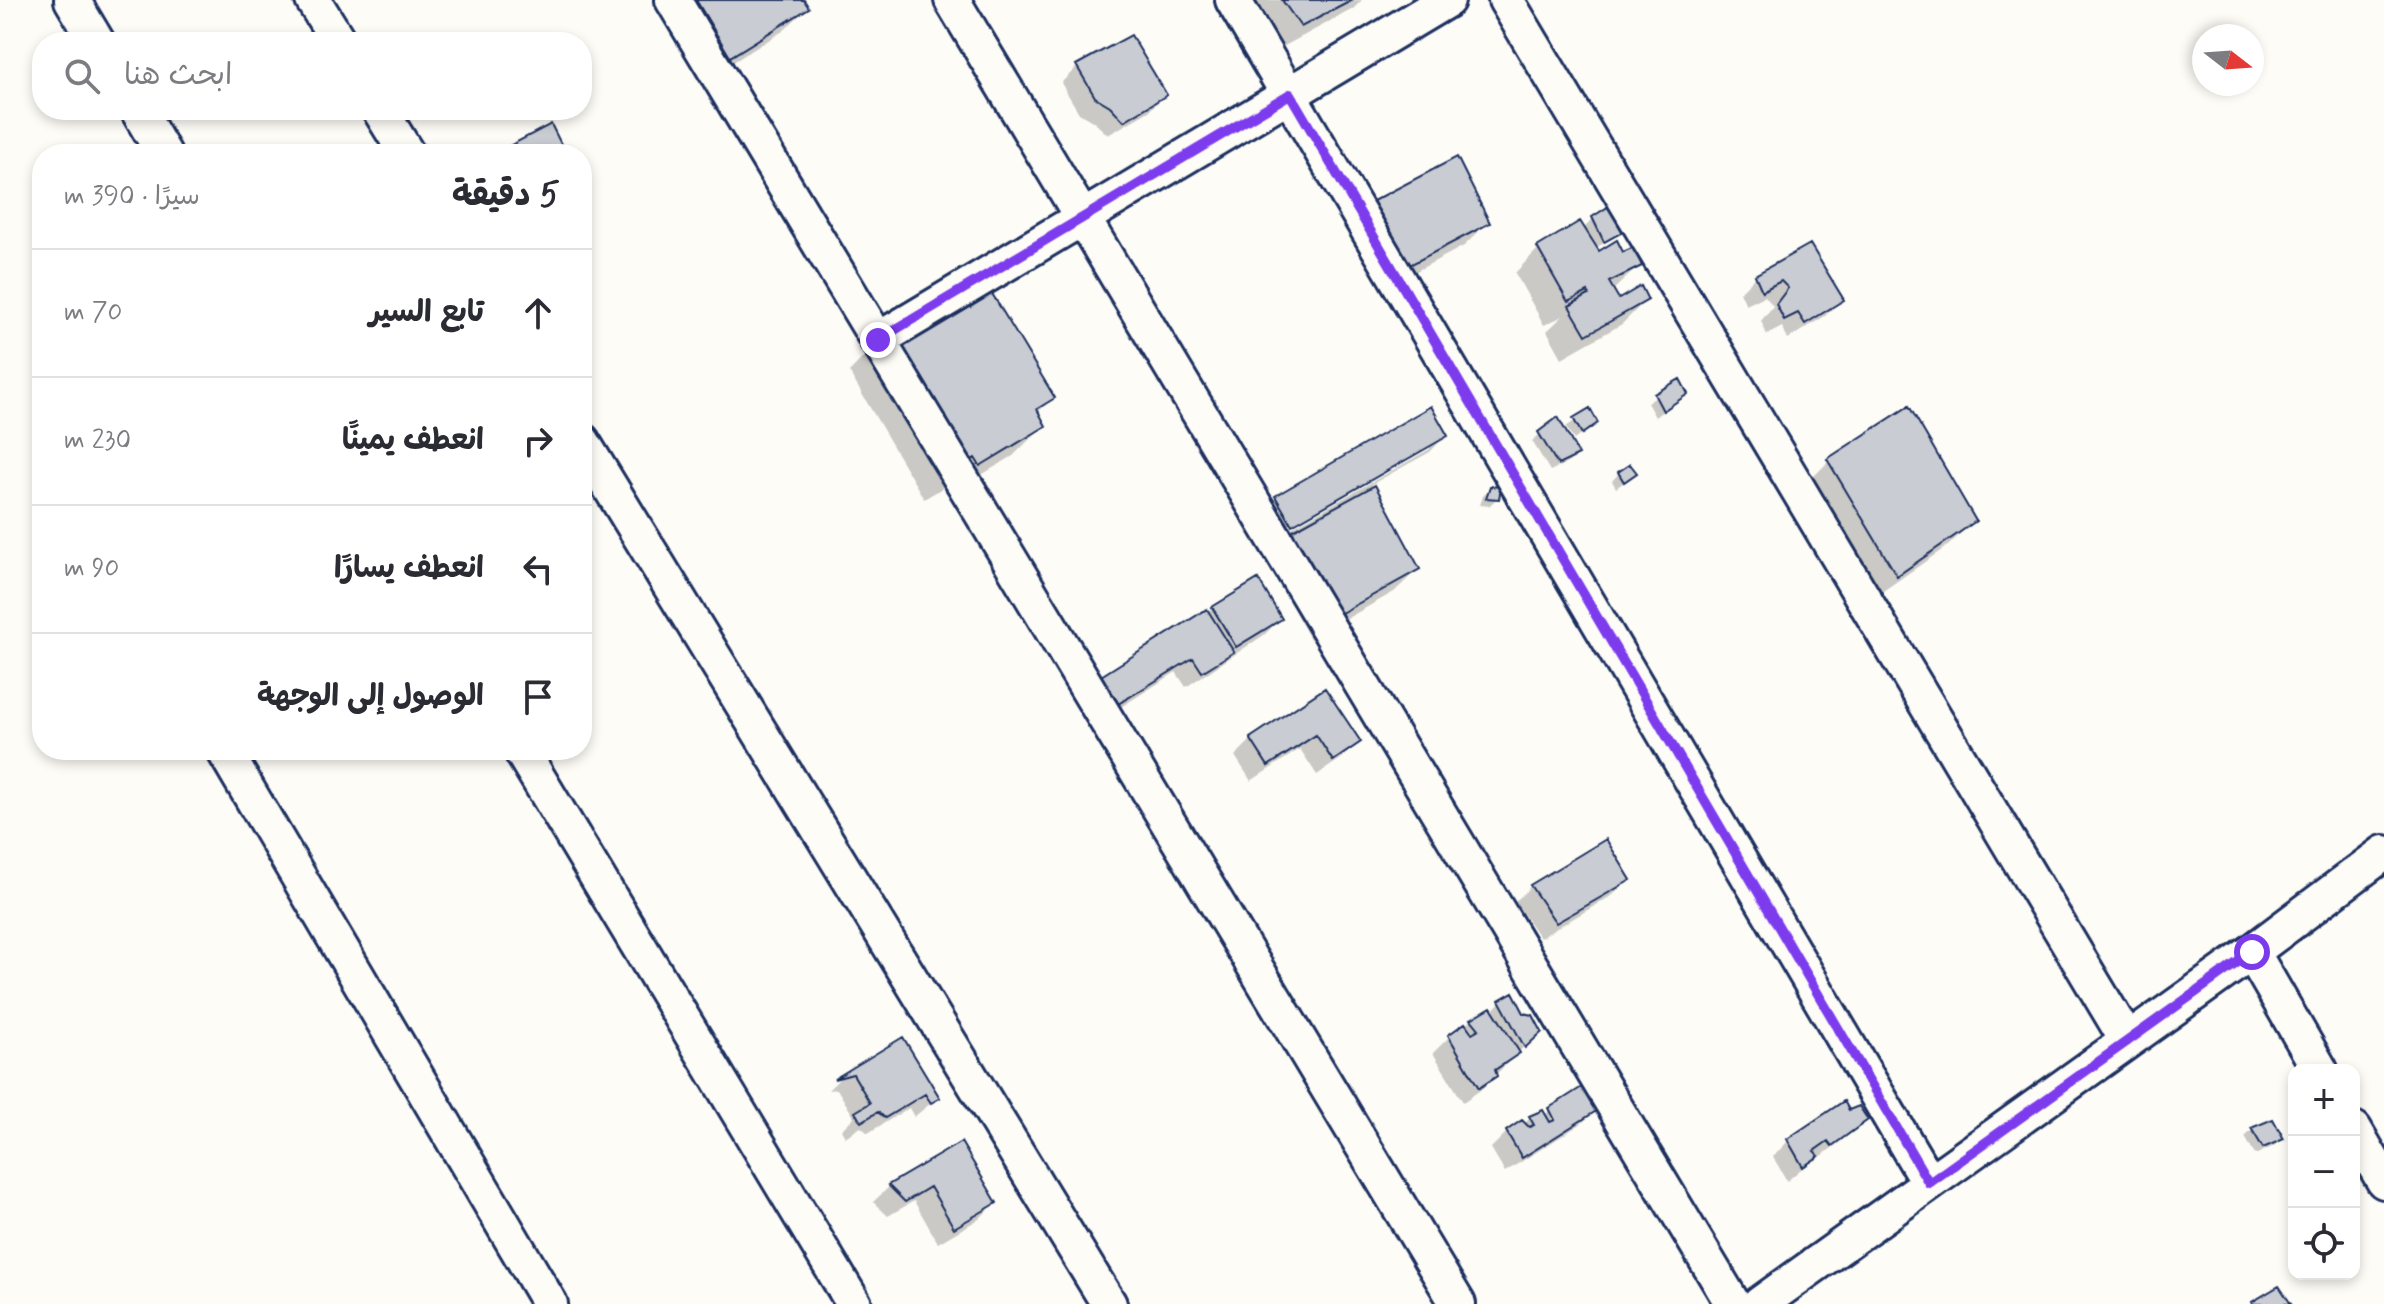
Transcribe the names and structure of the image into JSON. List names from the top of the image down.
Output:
{
  "north": "right",
  "page": {
    "search": "ابحث هنا",
    "heading": ["5 دقيقة", "سيرًا · 390 m"],
    "list": [
      ["تابع السير", "70 m"],
      ["انعطف يمينًا", "230 m"],
      ["انعطف يسارًا", "90 m"],
      "الوصول إلى الوجهة"
    ],
    "map_buttons": ["+", "−"]
  }
}
